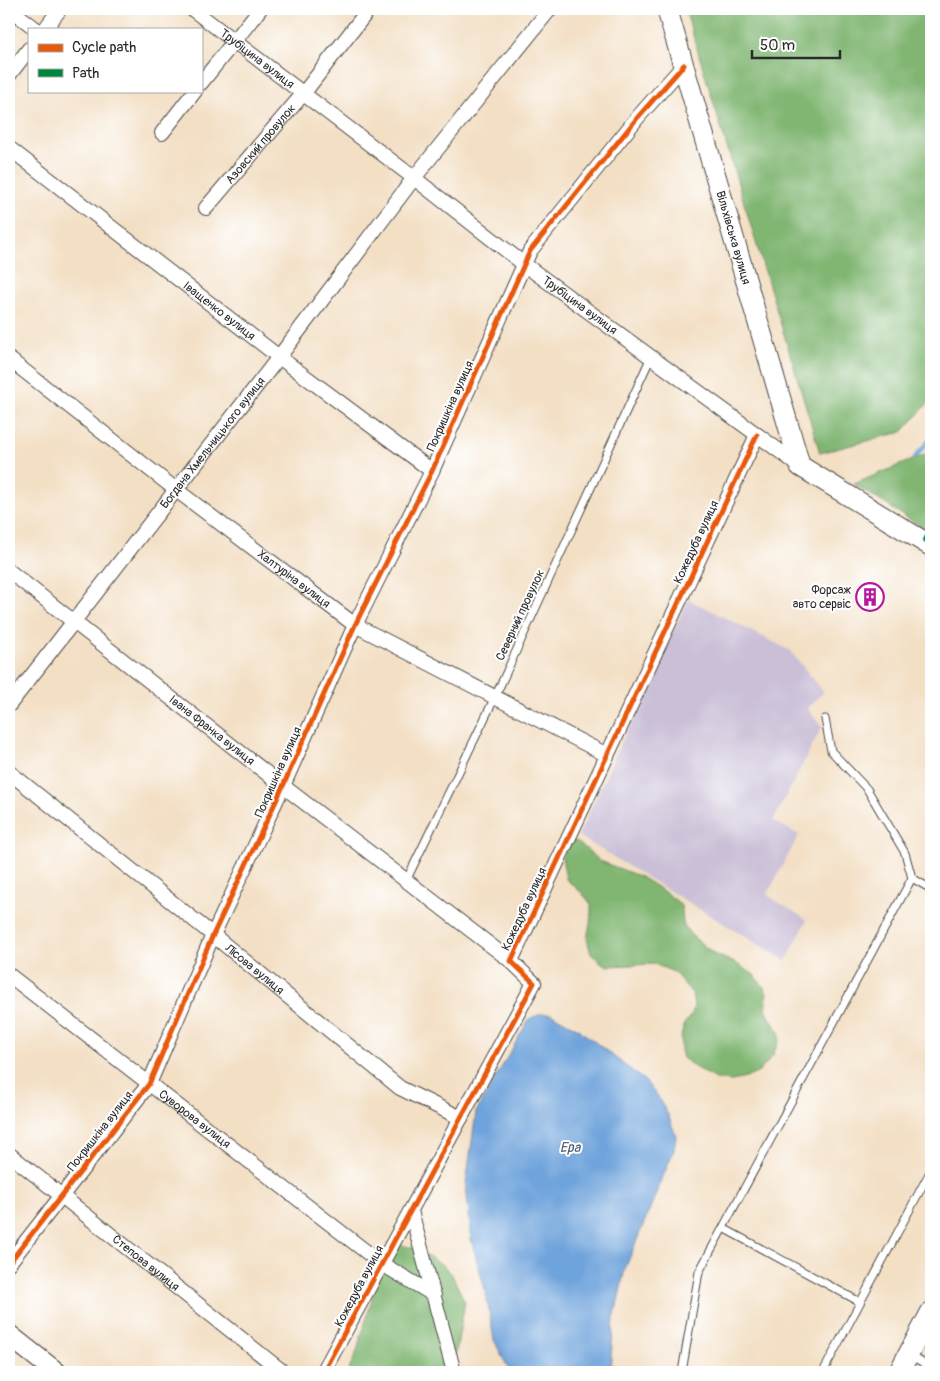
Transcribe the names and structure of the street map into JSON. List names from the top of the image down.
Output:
{
  "streets": {
    "street": [
      "Трубіцина вулиця",
      "Азовский провулок",
      "Вільхівська вулиця",
      "Іващенко вулиця",
      "Покришкіна вулиця",
      "Богдана Хмельницького вулиця",
      "Кожедуба вулиця",
      "Халтуріна вулиця",
      "Івана Франка вулиця",
      "Лісова вулиця",
      "Суворова вулиця",
      "Степова вулиця"
    ],
    "lane": ["Северний провулок"]
  },
  "crossings": [
    ["Трубіцина вулиця", "Азовский провулок"],
    ["Трубіцина вулиця", "Вільхівська вулиця"],
    ["Трубіцина вулиця", "Покришкіна вулиця"],
    ["Трубіцина вулиця", "Богдана Хмельницького вулиця"],
    ["Трубіцина вулиця", "Кожедуба вулиця"],
    ["Трубіцина вулиця", "Северний провулок"],
    ["Вільхівська вулиця", "Покришкіна вулиця"],
    ["Іващенко вулиця", "Покришкіна вулиця"],
    ["Іващенко вулиця", "Богдана Хмельницького вулиця"],
    ["Покришкіна вулиця", "Халтуріна вулиця"],
    ["Покришкіна вулиця", "Івана Франка вулиця"],
    ["Покришкіна вулиця", "Лісова вулиця"],
    ["Покришкіна вулиця", "Суворова вулиця"],
    ["Покришкіна вулиця", "Степова вулиця"],
    ["Богдана Хмельницького вулиця", "Халтуріна вулиця"],
    ["Богдана Хмельницького вулиця", "Івана Франка вулиця"],
    ["Кожедуба вулиця", "Халтуріна вулиця"],
    ["Кожедуба вулиця", "Івана Франка вулиця"],
    ["Кожедуба вулиця", "Лісова вулиця"],
    ["Кожедуба вулиця", "Суворова вулиця"],
    ["Халтуріна вулиця", "Северний провулок"],
    ["Северний провулок", "Івана Франка вулиця"]
  ],
  "water": ["Ера"],
  "places": {
    "building": ["Форсаж авто сервіс"]
  },
  "legend": ["Cycle path", "Path"],
  "scale_bar": "50 m"
}
